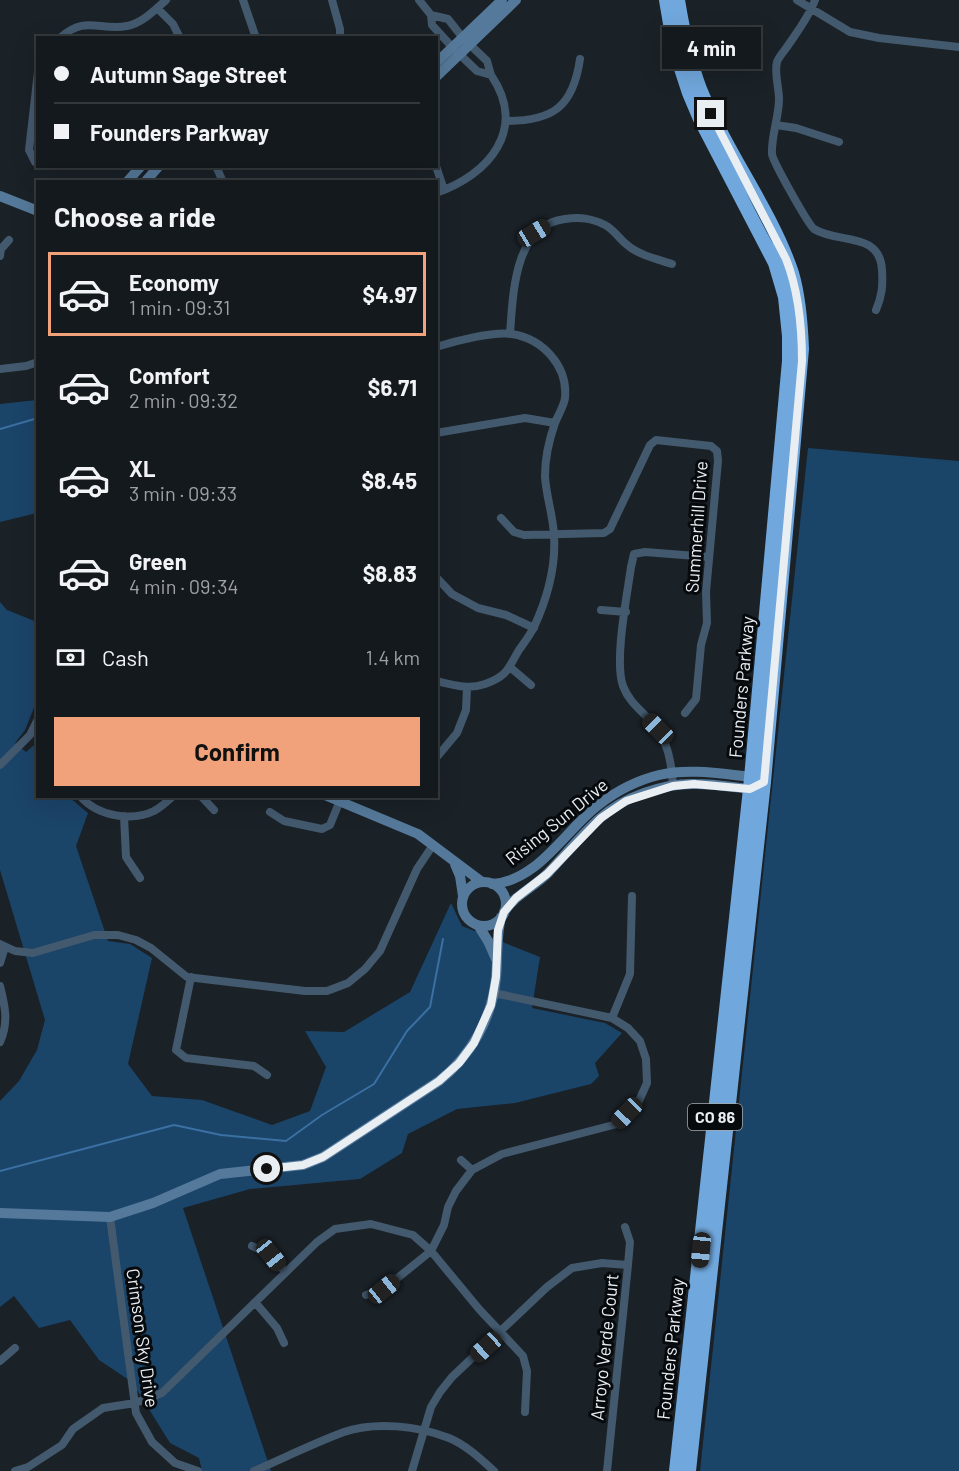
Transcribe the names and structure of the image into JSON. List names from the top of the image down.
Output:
{
  "streets": {
    "highway": ["Founders Parkway", "CO 86"],
    "street": [
      "Summerhill Drive",
      "Rising Sun Drive",
      "Crimson Sky Drive",
      "Arroyo Verde Court"
    ]
  },
  "crossings": [
    ["Founders Parkway", "Rising Sun Drive"]
  ],
  "page": {
    "bubble": "4 min",
    "banner": ["Autumn Sage Street", "Founders Parkway"],
    "heading": "Choose a ride",
    "list": [
      {
        "name": "Economy",
        "note": "1 min · 09:31",
        "value": "$4.97"
      },
      {
        "name": "Comfort",
        "note": "2 min · 09:32",
        "value": "$6.71"
      },
      {
        "name": "XL",
        "note": "3 min · 09:33",
        "value": "$8.45"
      },
      {
        "name": "Green",
        "note": "4 min · 09:34",
        "value": "$8.83"
      }
    ],
    "pay": ["Cash", "1.4 km"],
    "buttons": "Confirm"
  }
}
